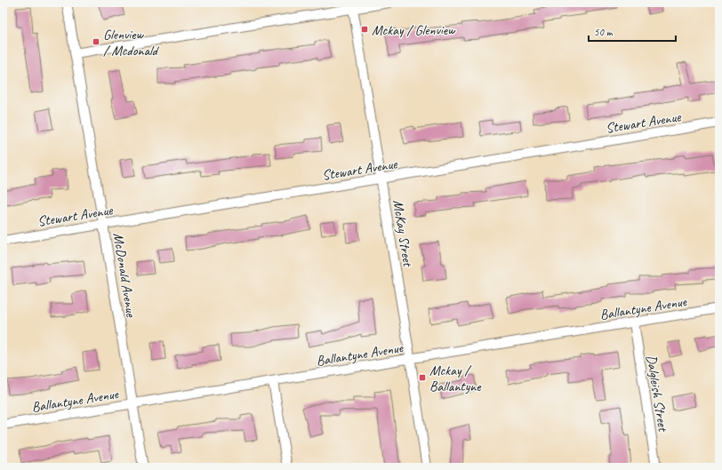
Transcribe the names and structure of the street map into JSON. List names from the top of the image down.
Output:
{
  "streets": {
    "street": [
      "Stewart Avenue",
      "McKay Street",
      "McDonald Avenue",
      "Ballantyne Avenue",
      "Dalgleish Street"
    ]
  },
  "crossings": [
    ["Stewart Avenue", "McKay Street"],
    ["Stewart Avenue", "McDonald Avenue"],
    ["McKay Street", "Ballantyne Avenue"],
    ["McDonald Avenue", "Ballantyne Avenue"],
    ["Ballantyne Avenue", "Dalgleish Street"]
  ],
  "places": {
    "transit": ["Mckay / Glenview", "Glenview / Mcdonald", "Mckay / Ballantyne"]
  },
  "scale_bar": "50 m"
}
